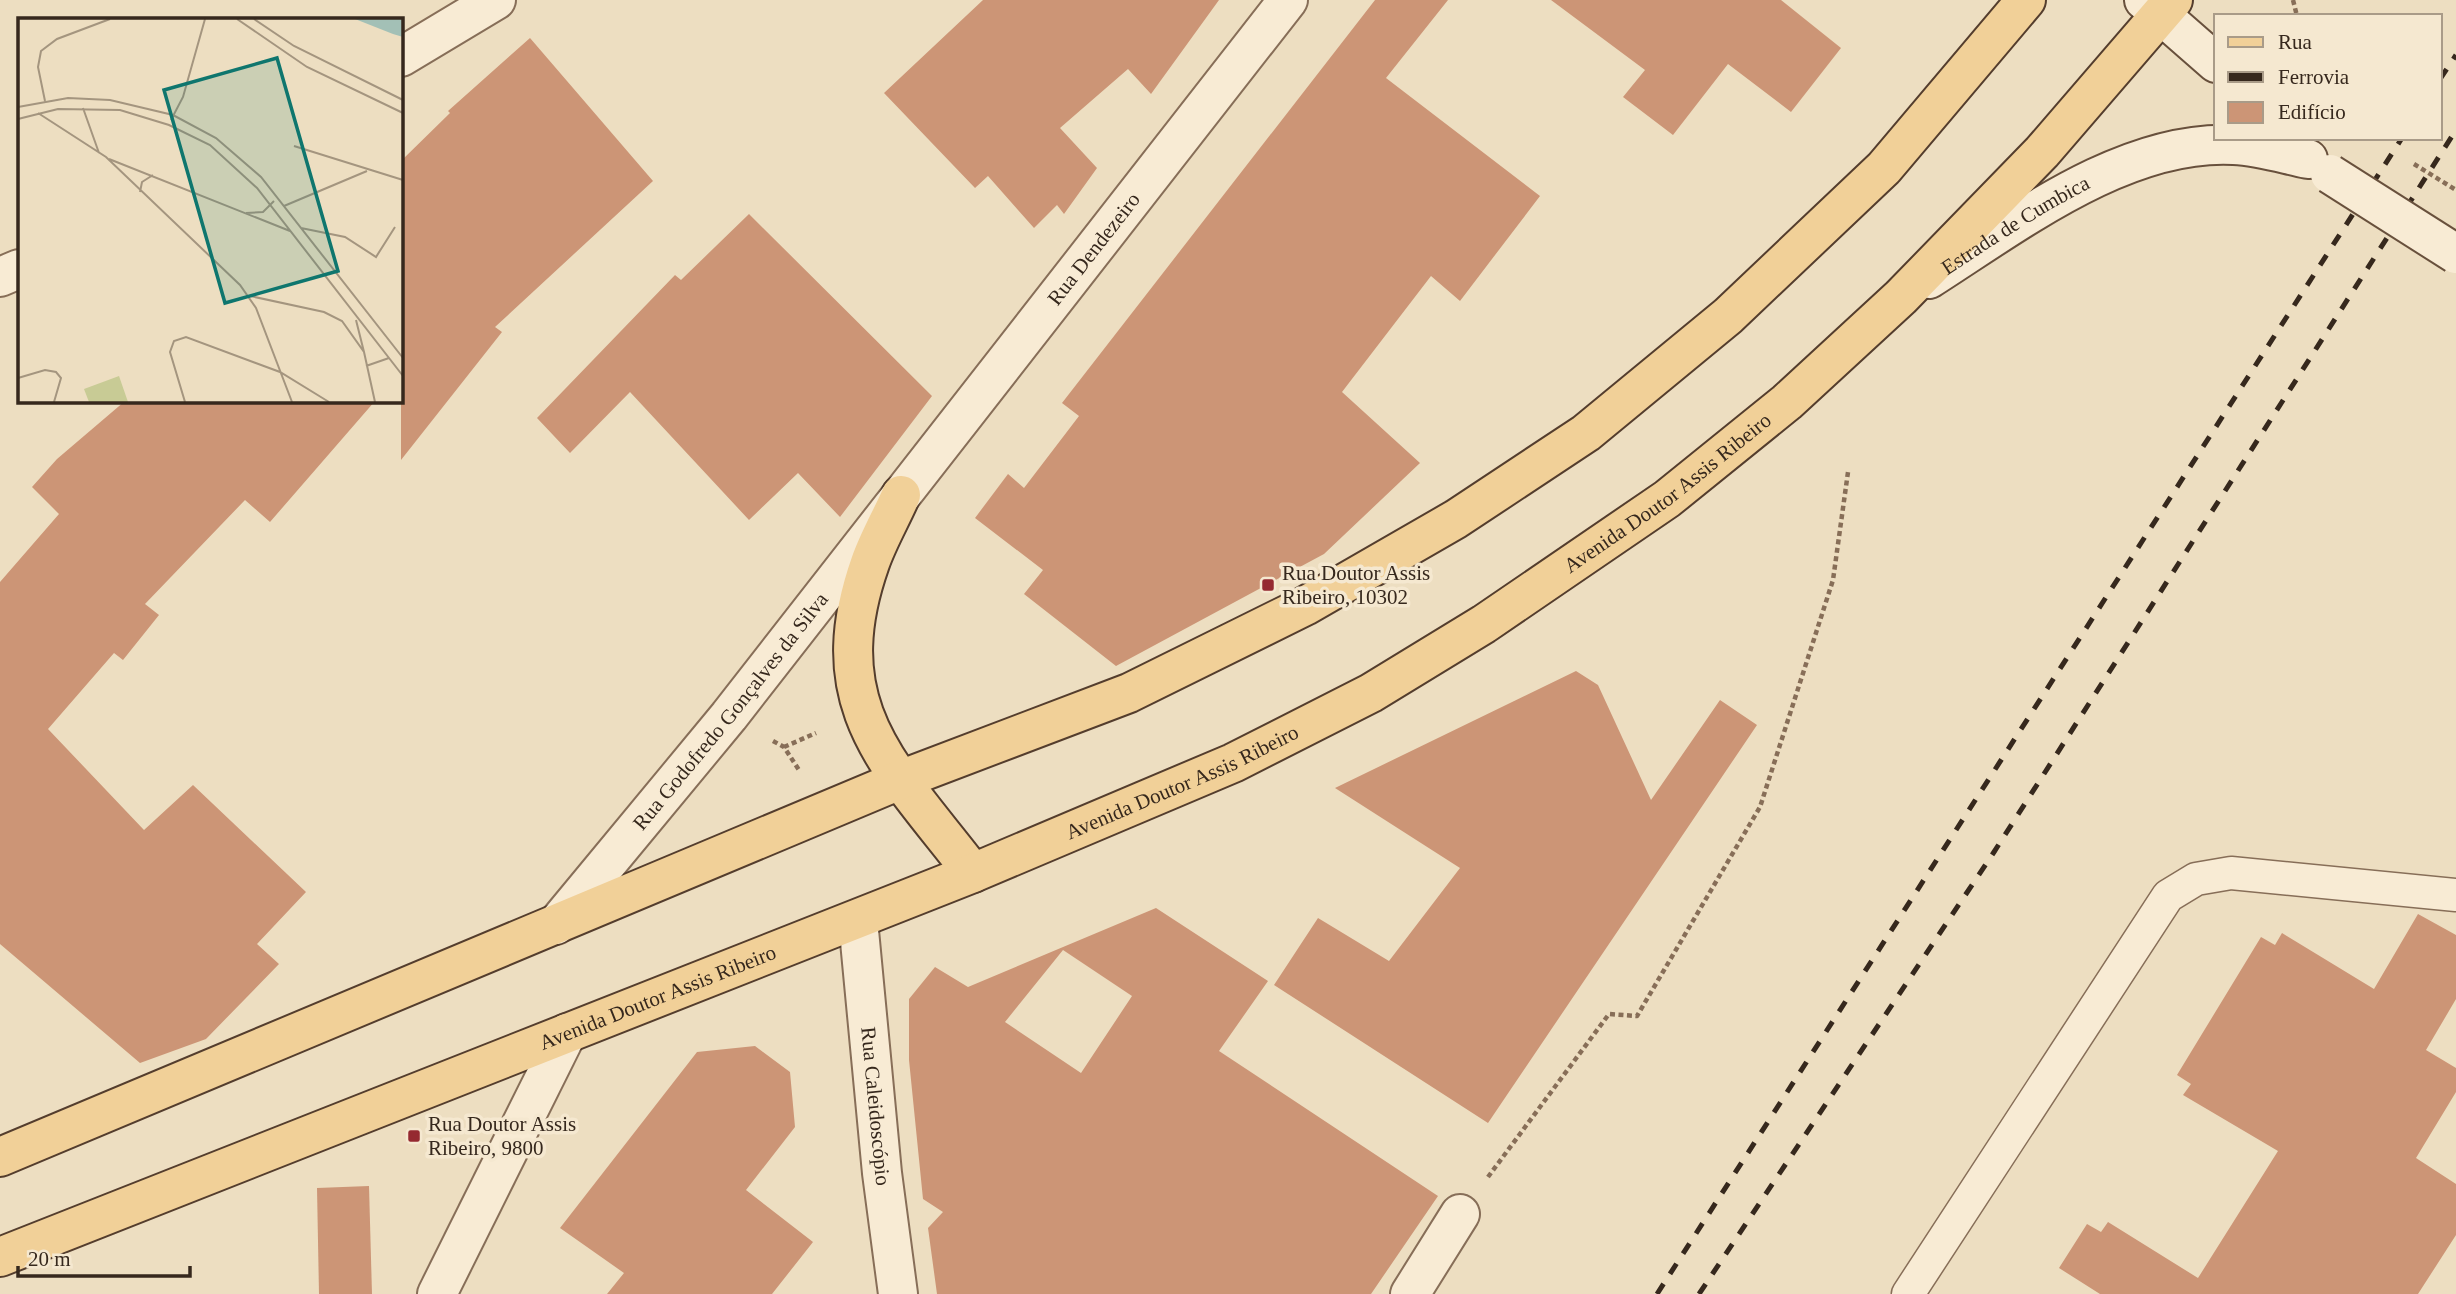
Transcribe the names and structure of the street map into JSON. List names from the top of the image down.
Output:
{
  "streets": {
    "main road": ["Avenida Doutor Assis Ribeiro"],
    "street": [
      "Estrada de Cumbica",
      "Rua Dendezeiro",
      "Rua Godofredo Gonçalves da Silva",
      "Rua Caleidoscópio"
    ]
  },
  "crossings": [
    ["Estrada de Cumbica", "Avenida Doutor Assis Ribeiro"],
    ["Rua Dendezeiro", "Rua Godofredo Gonçalves da Silva"],
    ["Avenida Doutor Assis Ribeiro", "Rua Caleidoscópio"]
  ],
  "places": {
    "transit": ["Rua Doutor Assis Ribeiro, 10302", "Rua Doutor Assis Ribeiro, 9800"]
  },
  "legend": ["Rua", "Ferrovia", "Edifício"],
  "scale_bar": "20 m"
}
